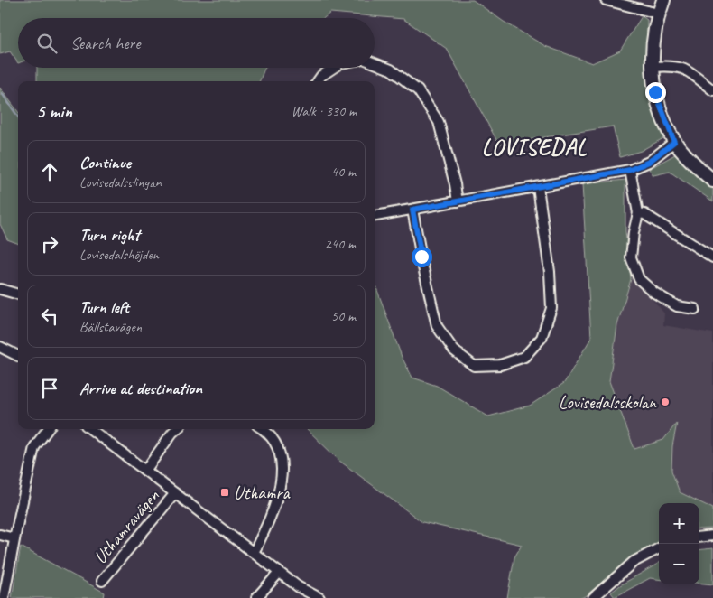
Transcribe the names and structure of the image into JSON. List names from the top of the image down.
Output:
{
  "streets": {
    "street": ["Uthamravägen"]
  },
  "districts": ["LOVISEDAL"],
  "places": {
    "other": ["Lovisedalsskolan"],
    "transit": ["Uthamra"]
  },
  "page": {
    "search": "Search here",
    "heading": ["5 min", "Walk · 330 m"],
    "list": [
      ["Continue", "Lovisedalsslingan", "40 m"],
      ["Turn right", "Lovisedalshöjden", "240 m"],
      ["Turn left", "Bällstavägen", "50 m"],
      "Arrive at destination"
    ],
    "map_buttons": ["+", "−"]
  }
}
